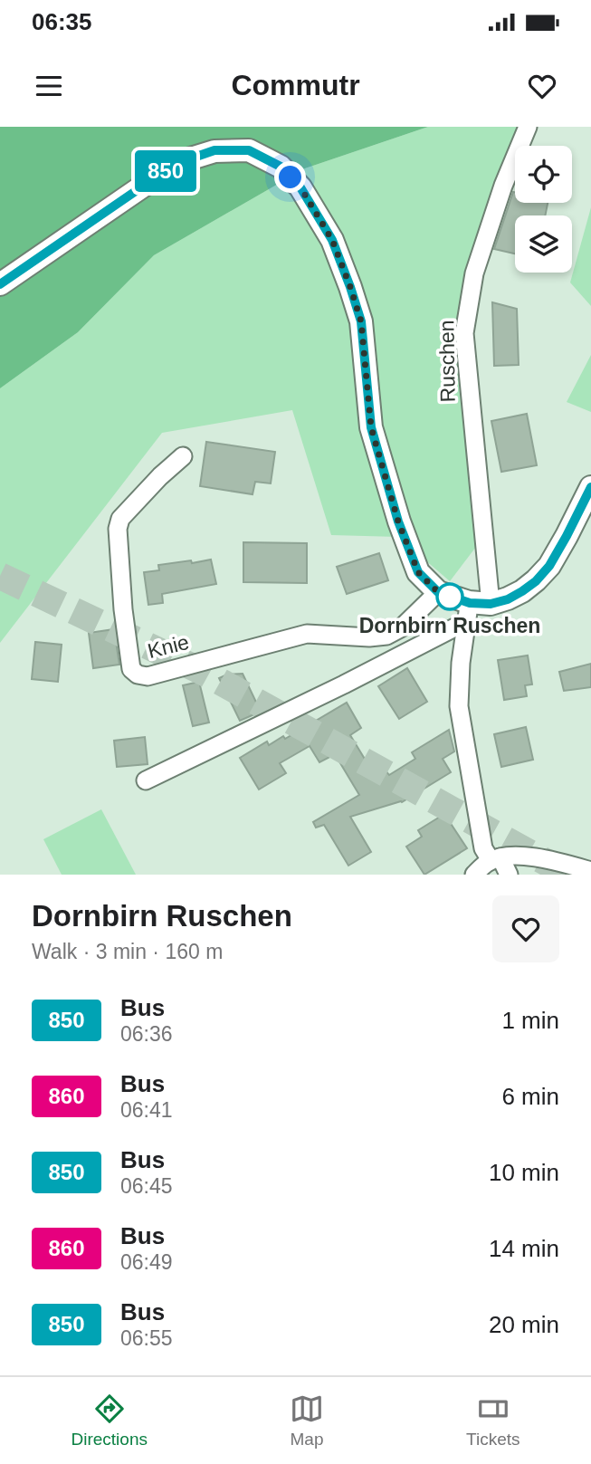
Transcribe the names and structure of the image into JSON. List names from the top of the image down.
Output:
{
  "streets": {
    "street": ["Ruschen", "Knie"]
  },
  "places": ["Dornbirn Ruschen"],
  "lines": ["bus line 850"],
  "page": {
    "status": "06:35",
    "header": "Commutr",
    "on_map": "850",
    "heading": ["Dornbirn Ruschen", "Walk · 3 min · 160 m"],
    "list": [
      {
        "mark": "850",
        "name": "Bus",
        "note": "06:36",
        "value": "1 min"
      },
      {
        "mark": "860",
        "name": "Bus",
        "note": "06:41",
        "value": "6 min"
      },
      {
        "mark": "850",
        "name": "Bus",
        "note": "06:45",
        "value": "10 min"
      },
      {
        "mark": "860",
        "name": "Bus",
        "note": "06:49",
        "value": "14 min"
      },
      {
        "mark": "850",
        "name": "Bus",
        "note": "06:55",
        "value": "20 min"
      }
    ],
    "tabs": ["Directions", "Map", "Tickets"]
  }
}
